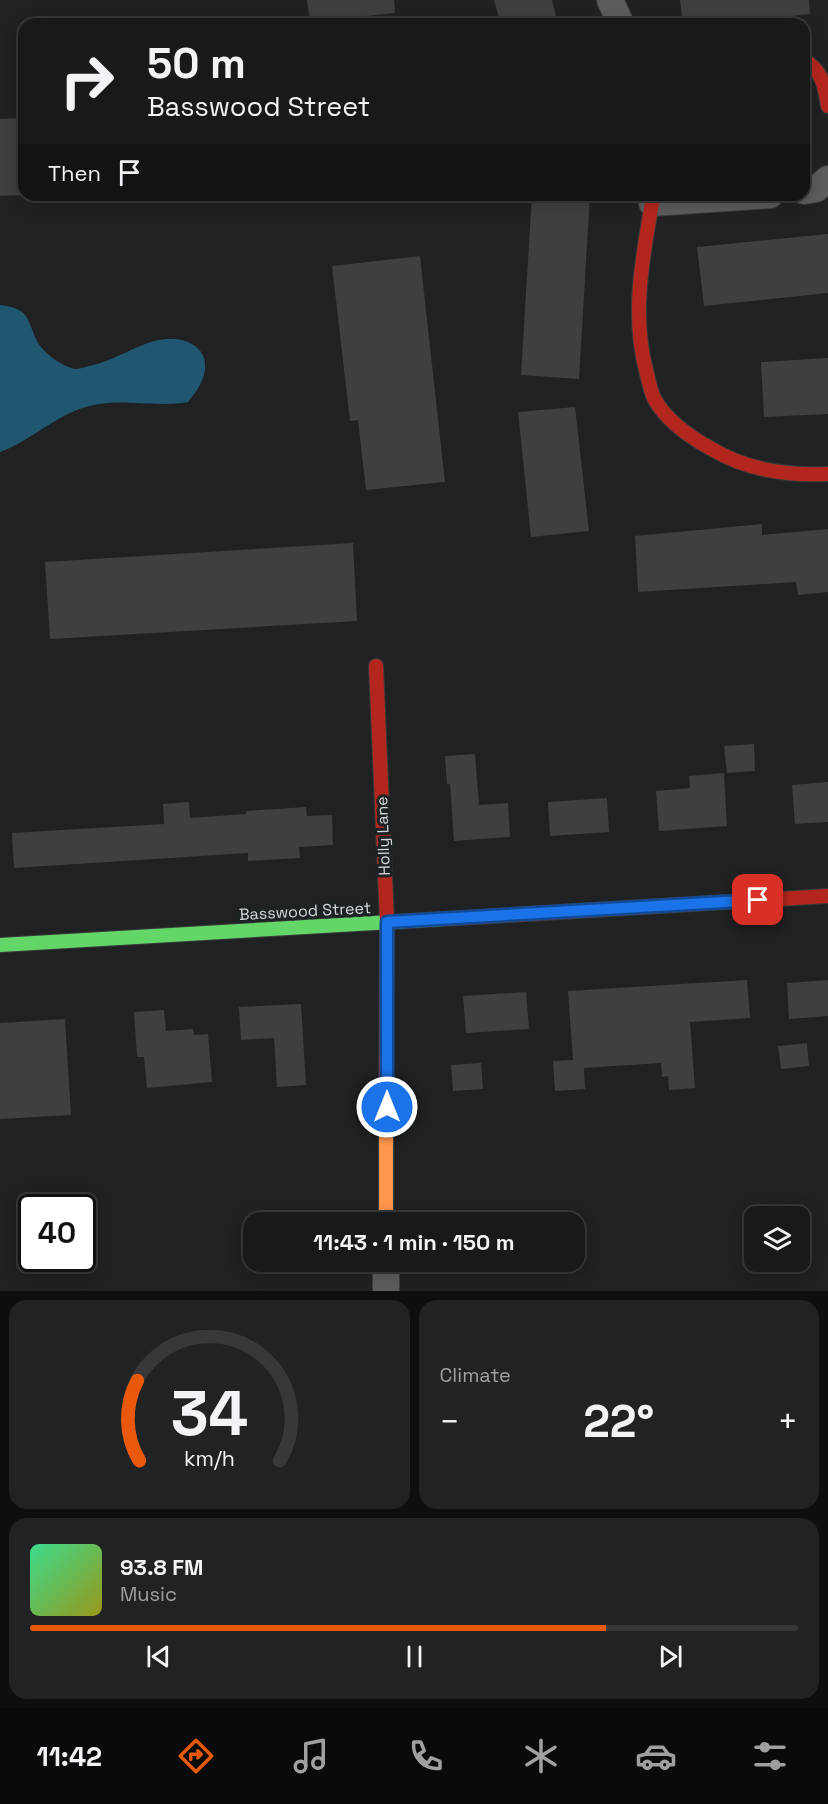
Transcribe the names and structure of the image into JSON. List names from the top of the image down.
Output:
{
  "streets": {
    "street": ["Holly Lane", "Basswood Street"]
  },
  "crossings": [
    ["Holly Lane", "Basswood Street"]
  ],
  "page": {
    "turn": ["50 m", "Basswood Street"],
    "then": "Then",
    "limit": "40",
    "trip": "11:43 · 1 min · 150 m",
    "tile": "Climate",
    "heat": ["−", "22°", "+"],
    "song": ["93.8 FM", "Music"],
    "tabs": "11:42",
    "gauge": ["34", "km/h"]
  }
}
